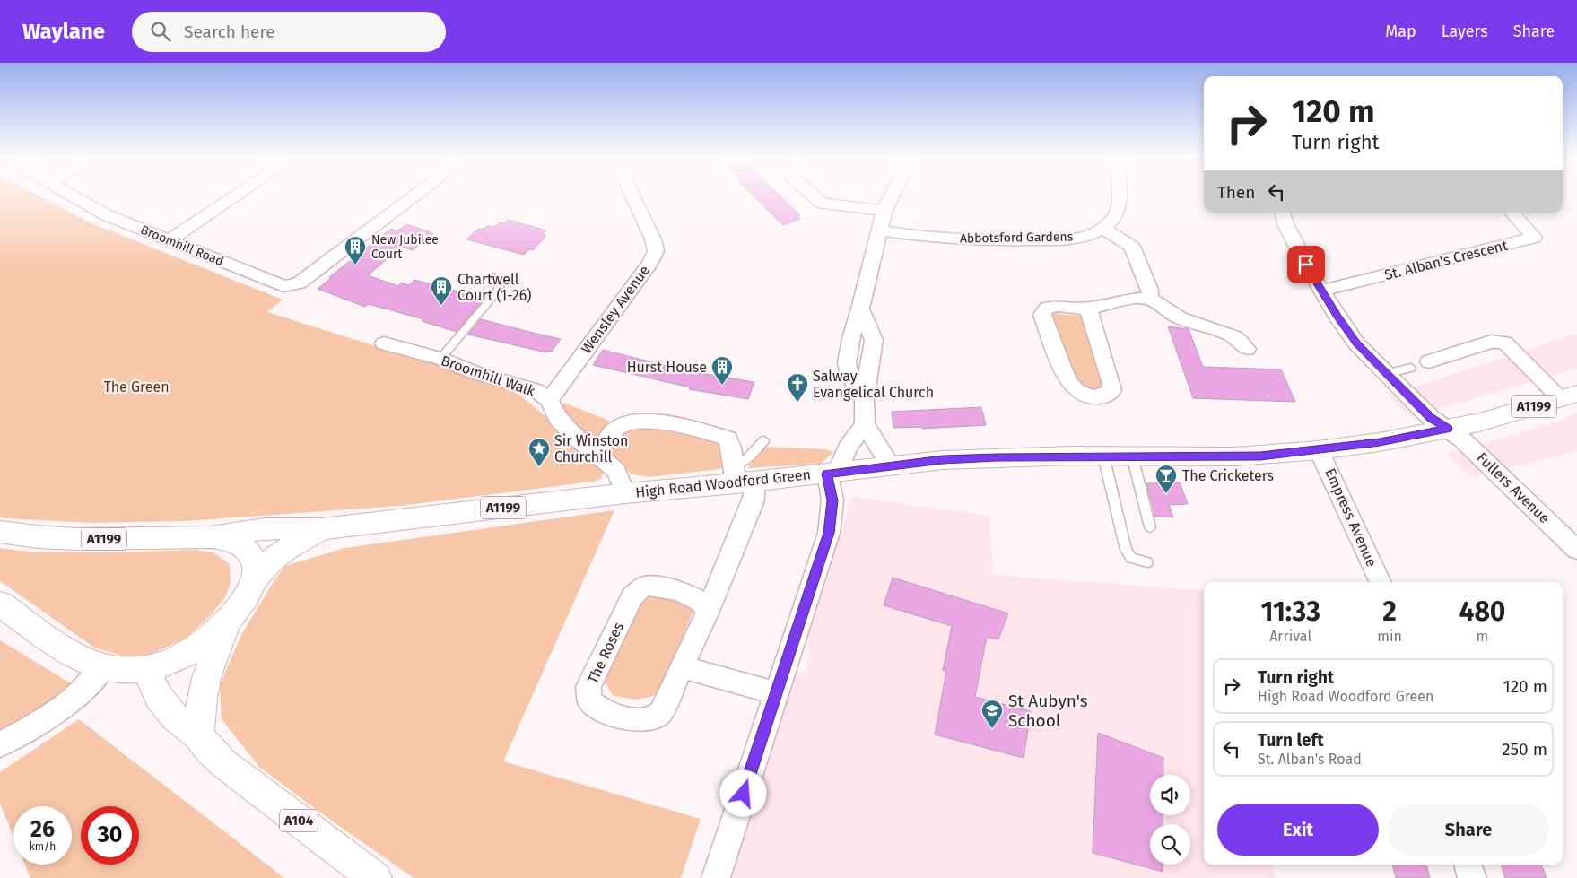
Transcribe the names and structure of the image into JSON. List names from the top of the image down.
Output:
{
  "streets": {
    "main road": ["A1199", "High Road Woodford Green", "A104"],
    "street": [
      "Abbotsford Gardens",
      "Broomhill Road",
      "St. Alban's Crescent",
      "Wensley Avenue",
      "Broomhill Walk",
      "Fullers Avenue",
      "Empress Avenue",
      "The Roses"
    ]
  },
  "crossings": [
    ["St. Alban's Crescent", "Fullers Avenue"],
    ["Wensley Avenue", "Broomhill Walk"],
    ["Broomhill Walk", "High Road Woodford Green"],
    ["Broomhill Walk", "The Roses"],
    ["A1199", "High Road Woodford Green"],
    ["High Road Woodford Green", "Fullers Avenue"],
    ["High Road Woodford Green", "Empress Avenue"],
    ["High Road Woodford Green", "The Roses"]
  ],
  "parks": ["The Green"],
  "places": {
    "building": ["New Jubilee Court", "Chartwell Court (1-26)", "Hurst House"],
    "church": ["Salway Evangelical Church"],
    "place": ["Sir Winston Churchill"],
    "bar": ["The Cricketers"],
    "school or university": ["St Aubyn's School"]
  },
  "page": {
    "header": "Waylane",
    "search": "Search here",
    "nav": ["Map", "Layers", "Share"],
    "turn": ["120 m", "Turn right"],
    "then": "Then",
    "eta": [
      "11:33",
      "Arrival",
      "2",
      "min",
      "480",
      "m"
    ],
    "list": [
      {
        "name": "Turn right",
        "note": "High Road Woodford Green",
        "value": "120 m"
      },
      {
        "name": "Turn left",
        "note": "St. Alban's Road",
        "value": "250 m"
      }
    ],
    "buttons": ["Exit", "Share"],
    "speed": "26 km/h",
    "limit": "30"
  }
}
